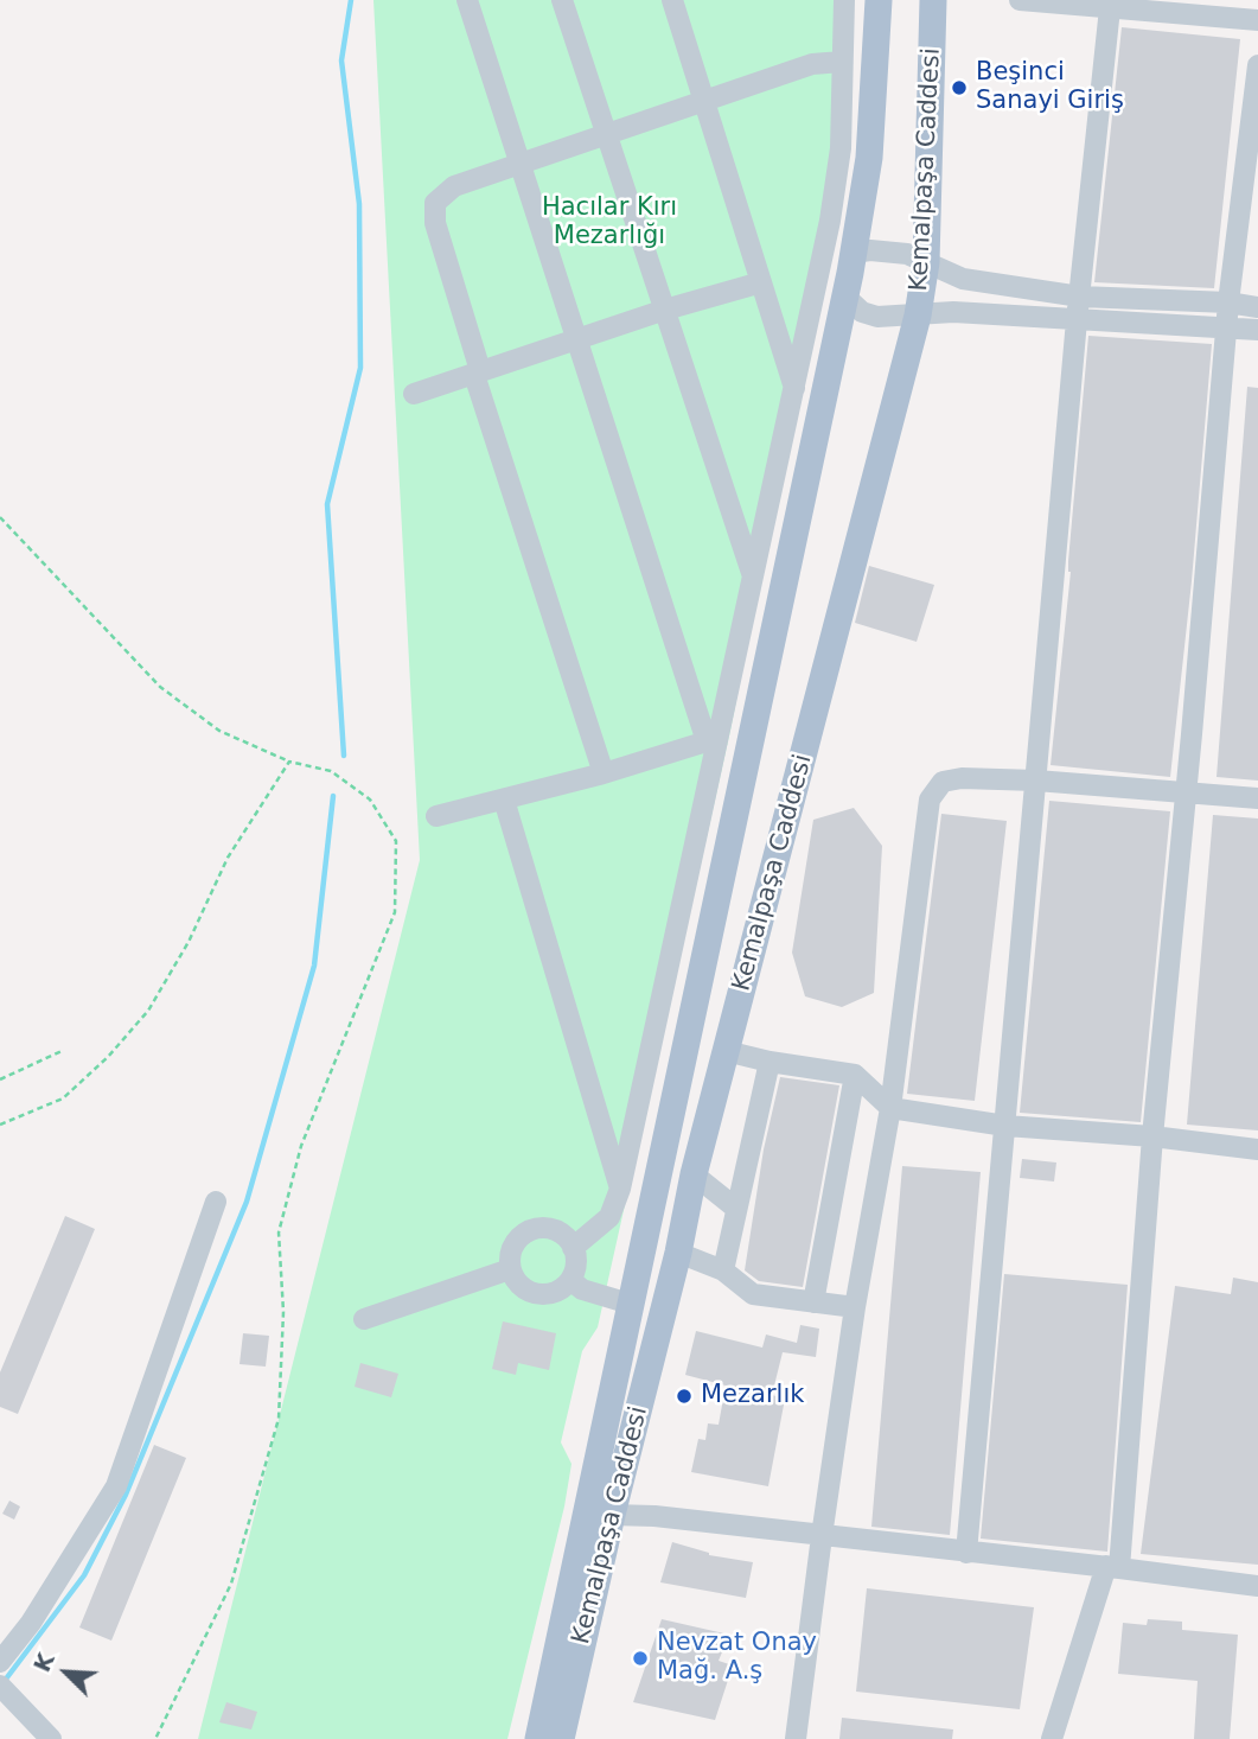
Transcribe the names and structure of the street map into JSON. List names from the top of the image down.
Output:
{
  "streets": {
    "main road": ["Kemalpaşa Caddesi"]
  },
  "parks": ["Hacılar Kırı Mezarlığı"],
  "places": ["Beşinci Sanayi Giriş", "Mezarlık", "Nevzat Onay Mağ. A.ş"],
  "north": "top left"
}
